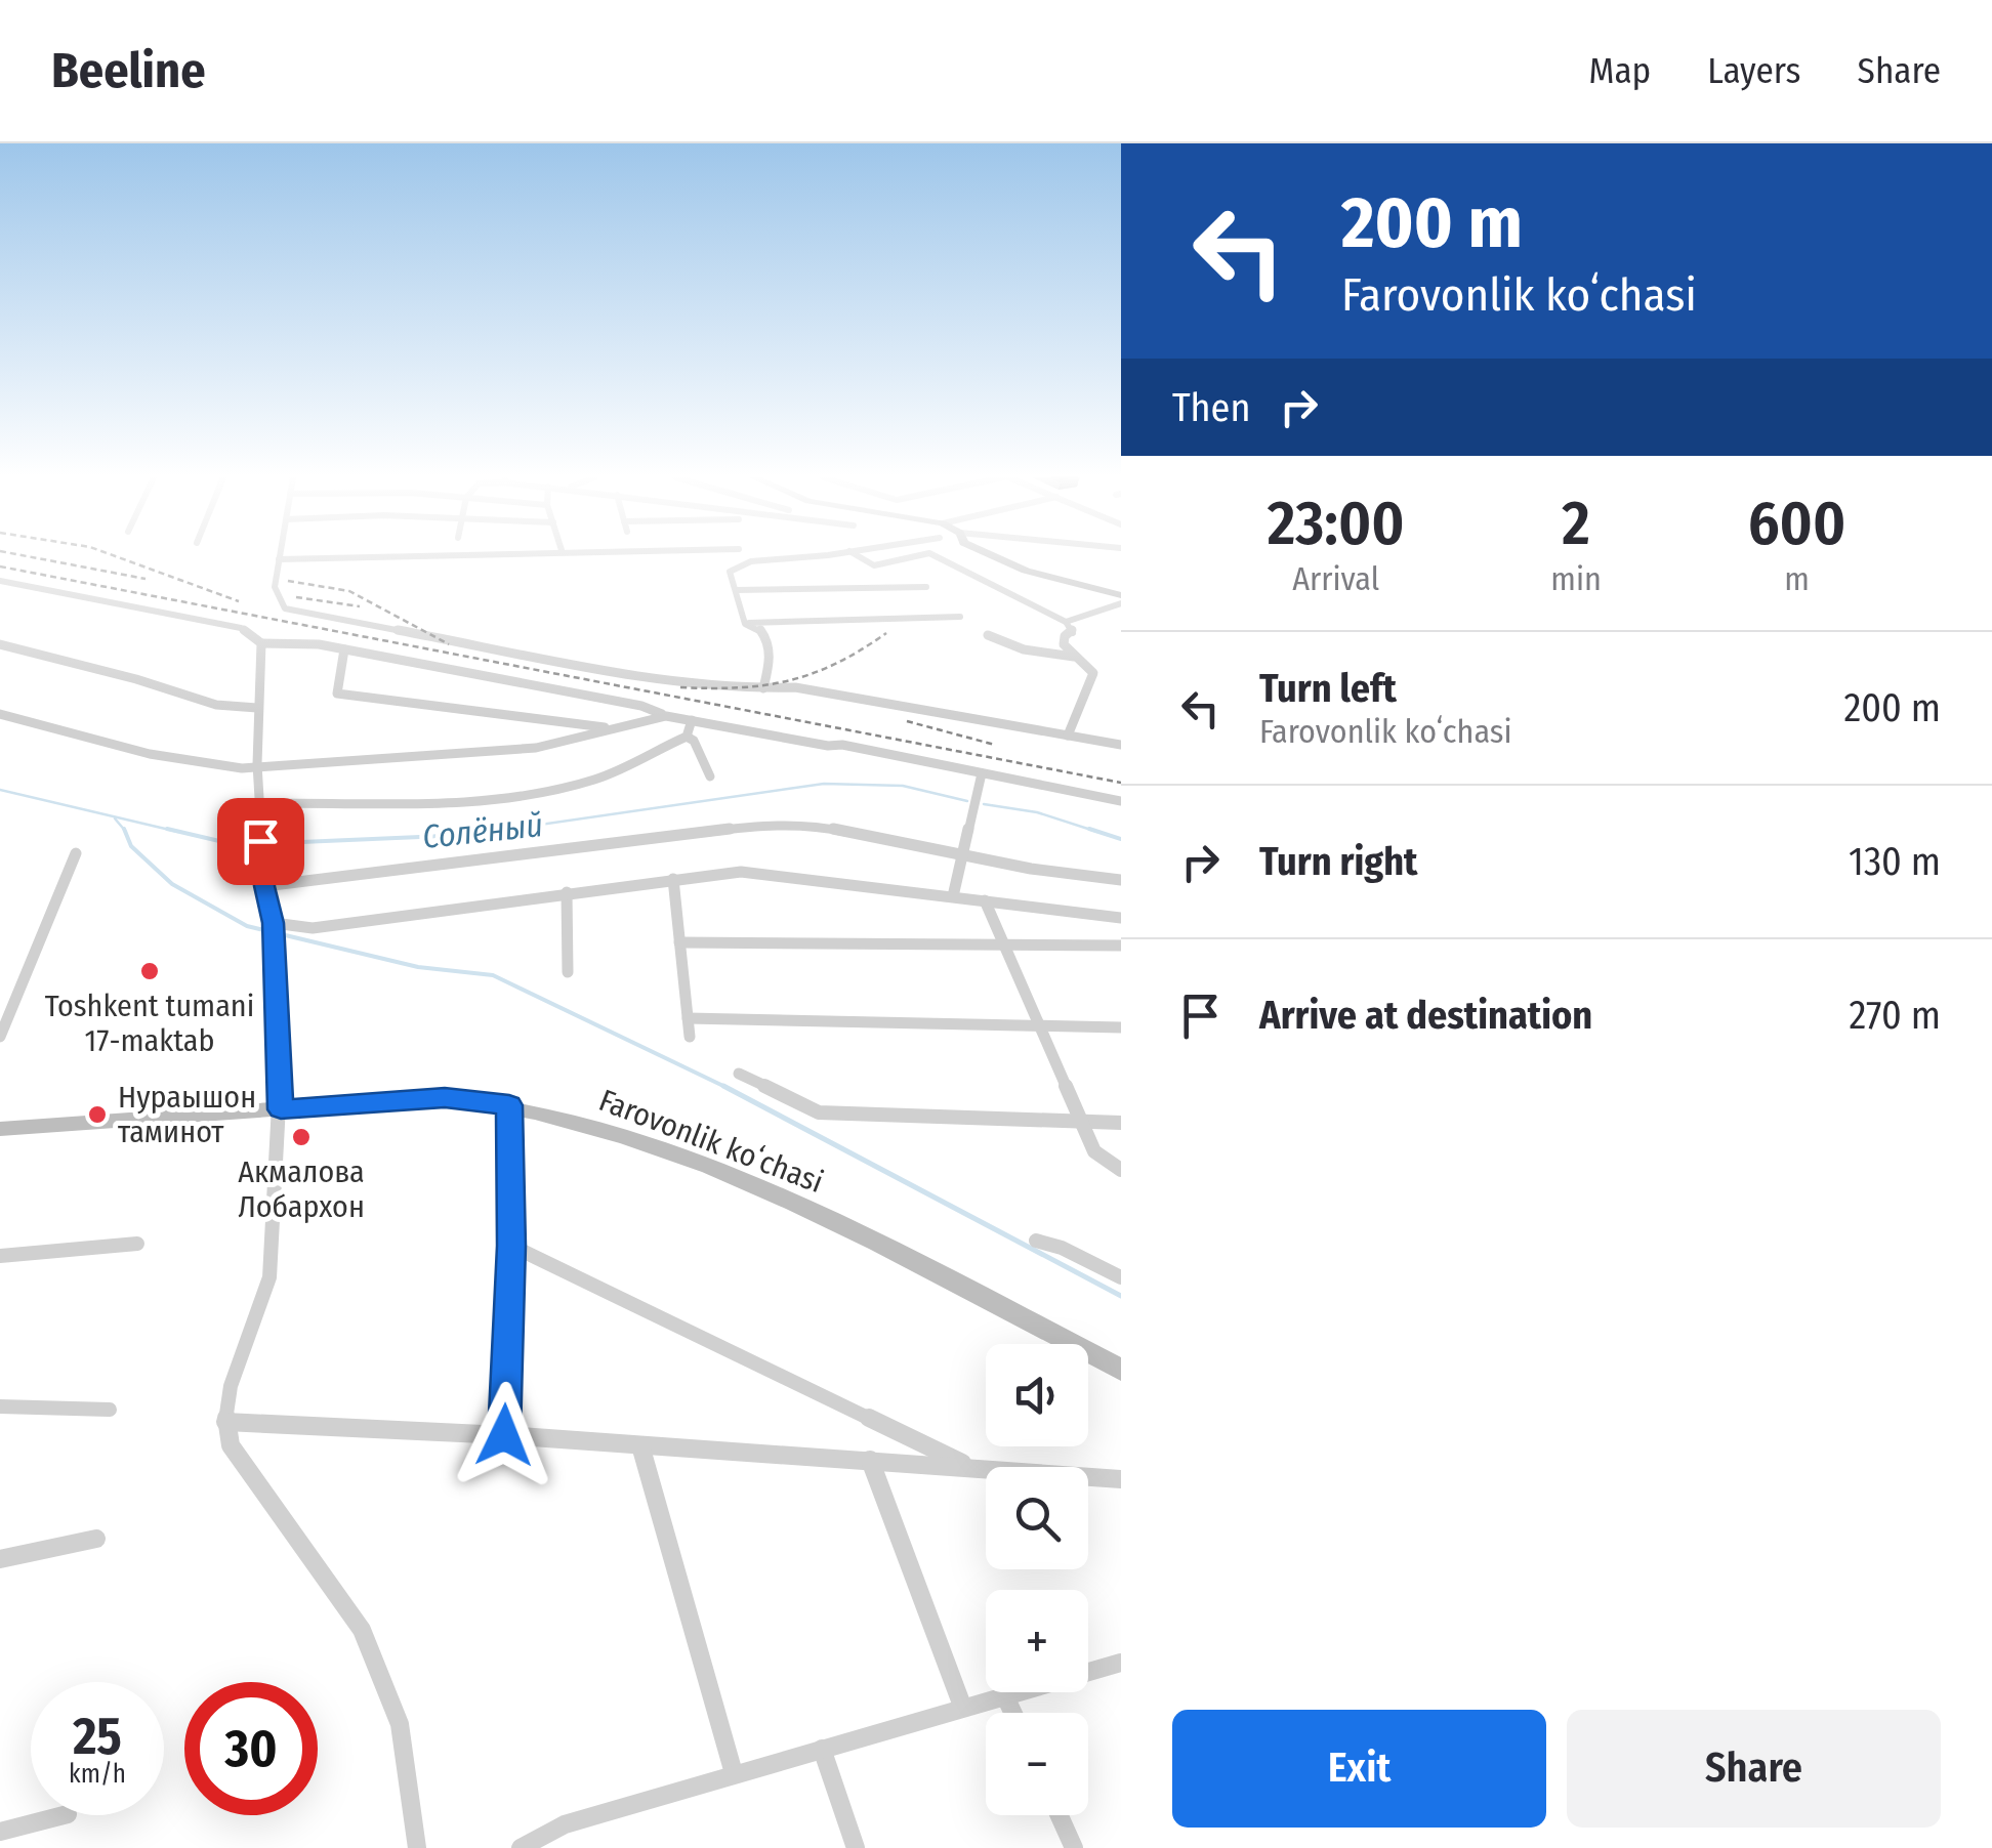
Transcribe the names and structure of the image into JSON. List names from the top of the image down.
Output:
{
  "streets": {
    "street": ["Farovonlik koʻchasi"]
  },
  "water": ["Солёный"],
  "places": ["Toshkent tumani 17-maktab", "Нураышон таминот", "Акмалова Лобархон"],
  "page": {
    "header": "Beeline",
    "nav": ["Map", "Layers", "Share"],
    "turn": ["200 m", "Farovonlik koʻchasi"],
    "then": "Then",
    "eta": [
      "23:00",
      "Arrival",
      "2",
      "min",
      "600",
      "m"
    ],
    "list": [
      {
        "name": "Turn left",
        "note": "Farovonlik koʻchasi",
        "value": "200 m"
      },
      {
        "name": "Turn right",
        "value": "130 m"
      },
      {
        "name": "Arrive at destination",
        "value": "270 m"
      }
    ],
    "map_buttons": ["+", "−"],
    "speed": "25 km/h",
    "limit": "30",
    "buttons": ["Exit", "Share"]
  }
}
